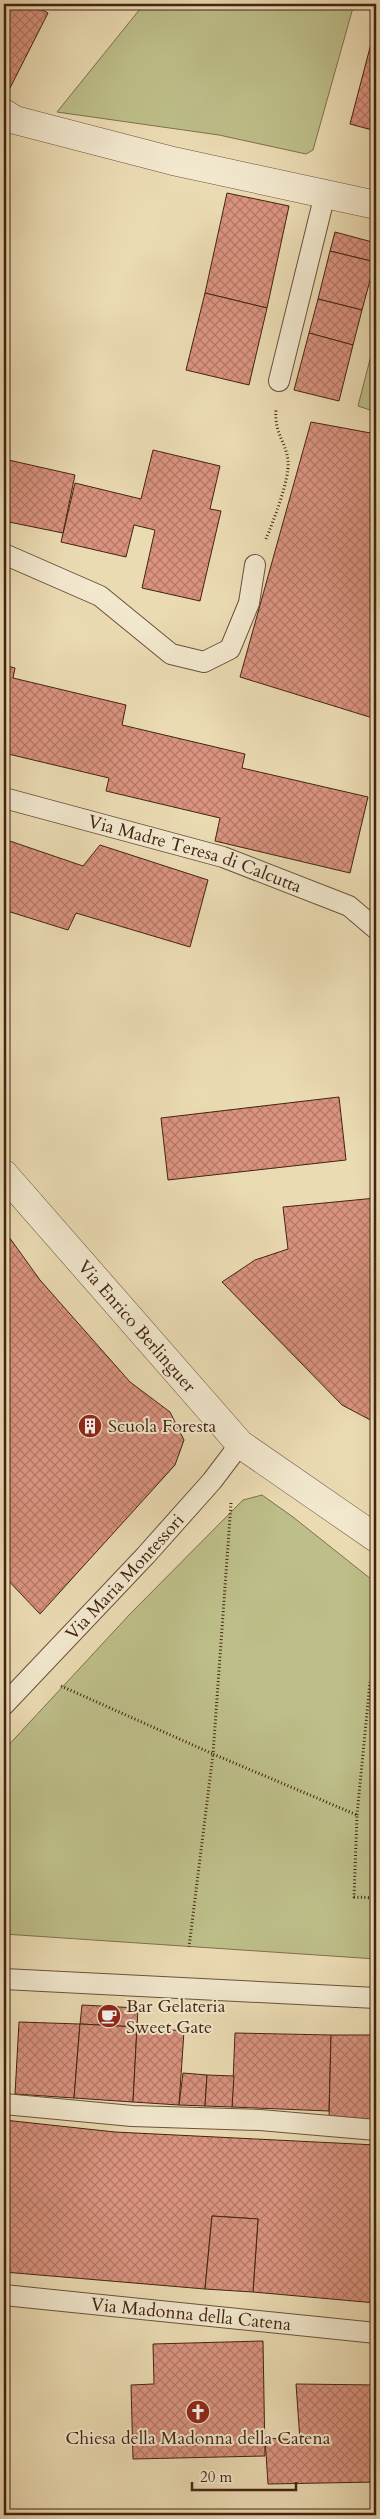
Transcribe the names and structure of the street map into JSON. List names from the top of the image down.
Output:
{
  "streets": {
    "street": ["Via Enrico Berlinguer"],
    "lane": ["Via Madre Teresa di Calcutta", "Via Maria Montessori", "Via Madonna della Catena"]
  },
  "crossings": [
    ["Via Enrico Berlinguer", "Via Maria Montessori"]
  ],
  "places": {
    "building": ["Scuola Foresta"],
    "cafe": ["Bar Gelateria Sweet Gate"],
    "church": ["Chiesa della Madonna della Catena"]
  },
  "scale_bar": "20 m"
}
